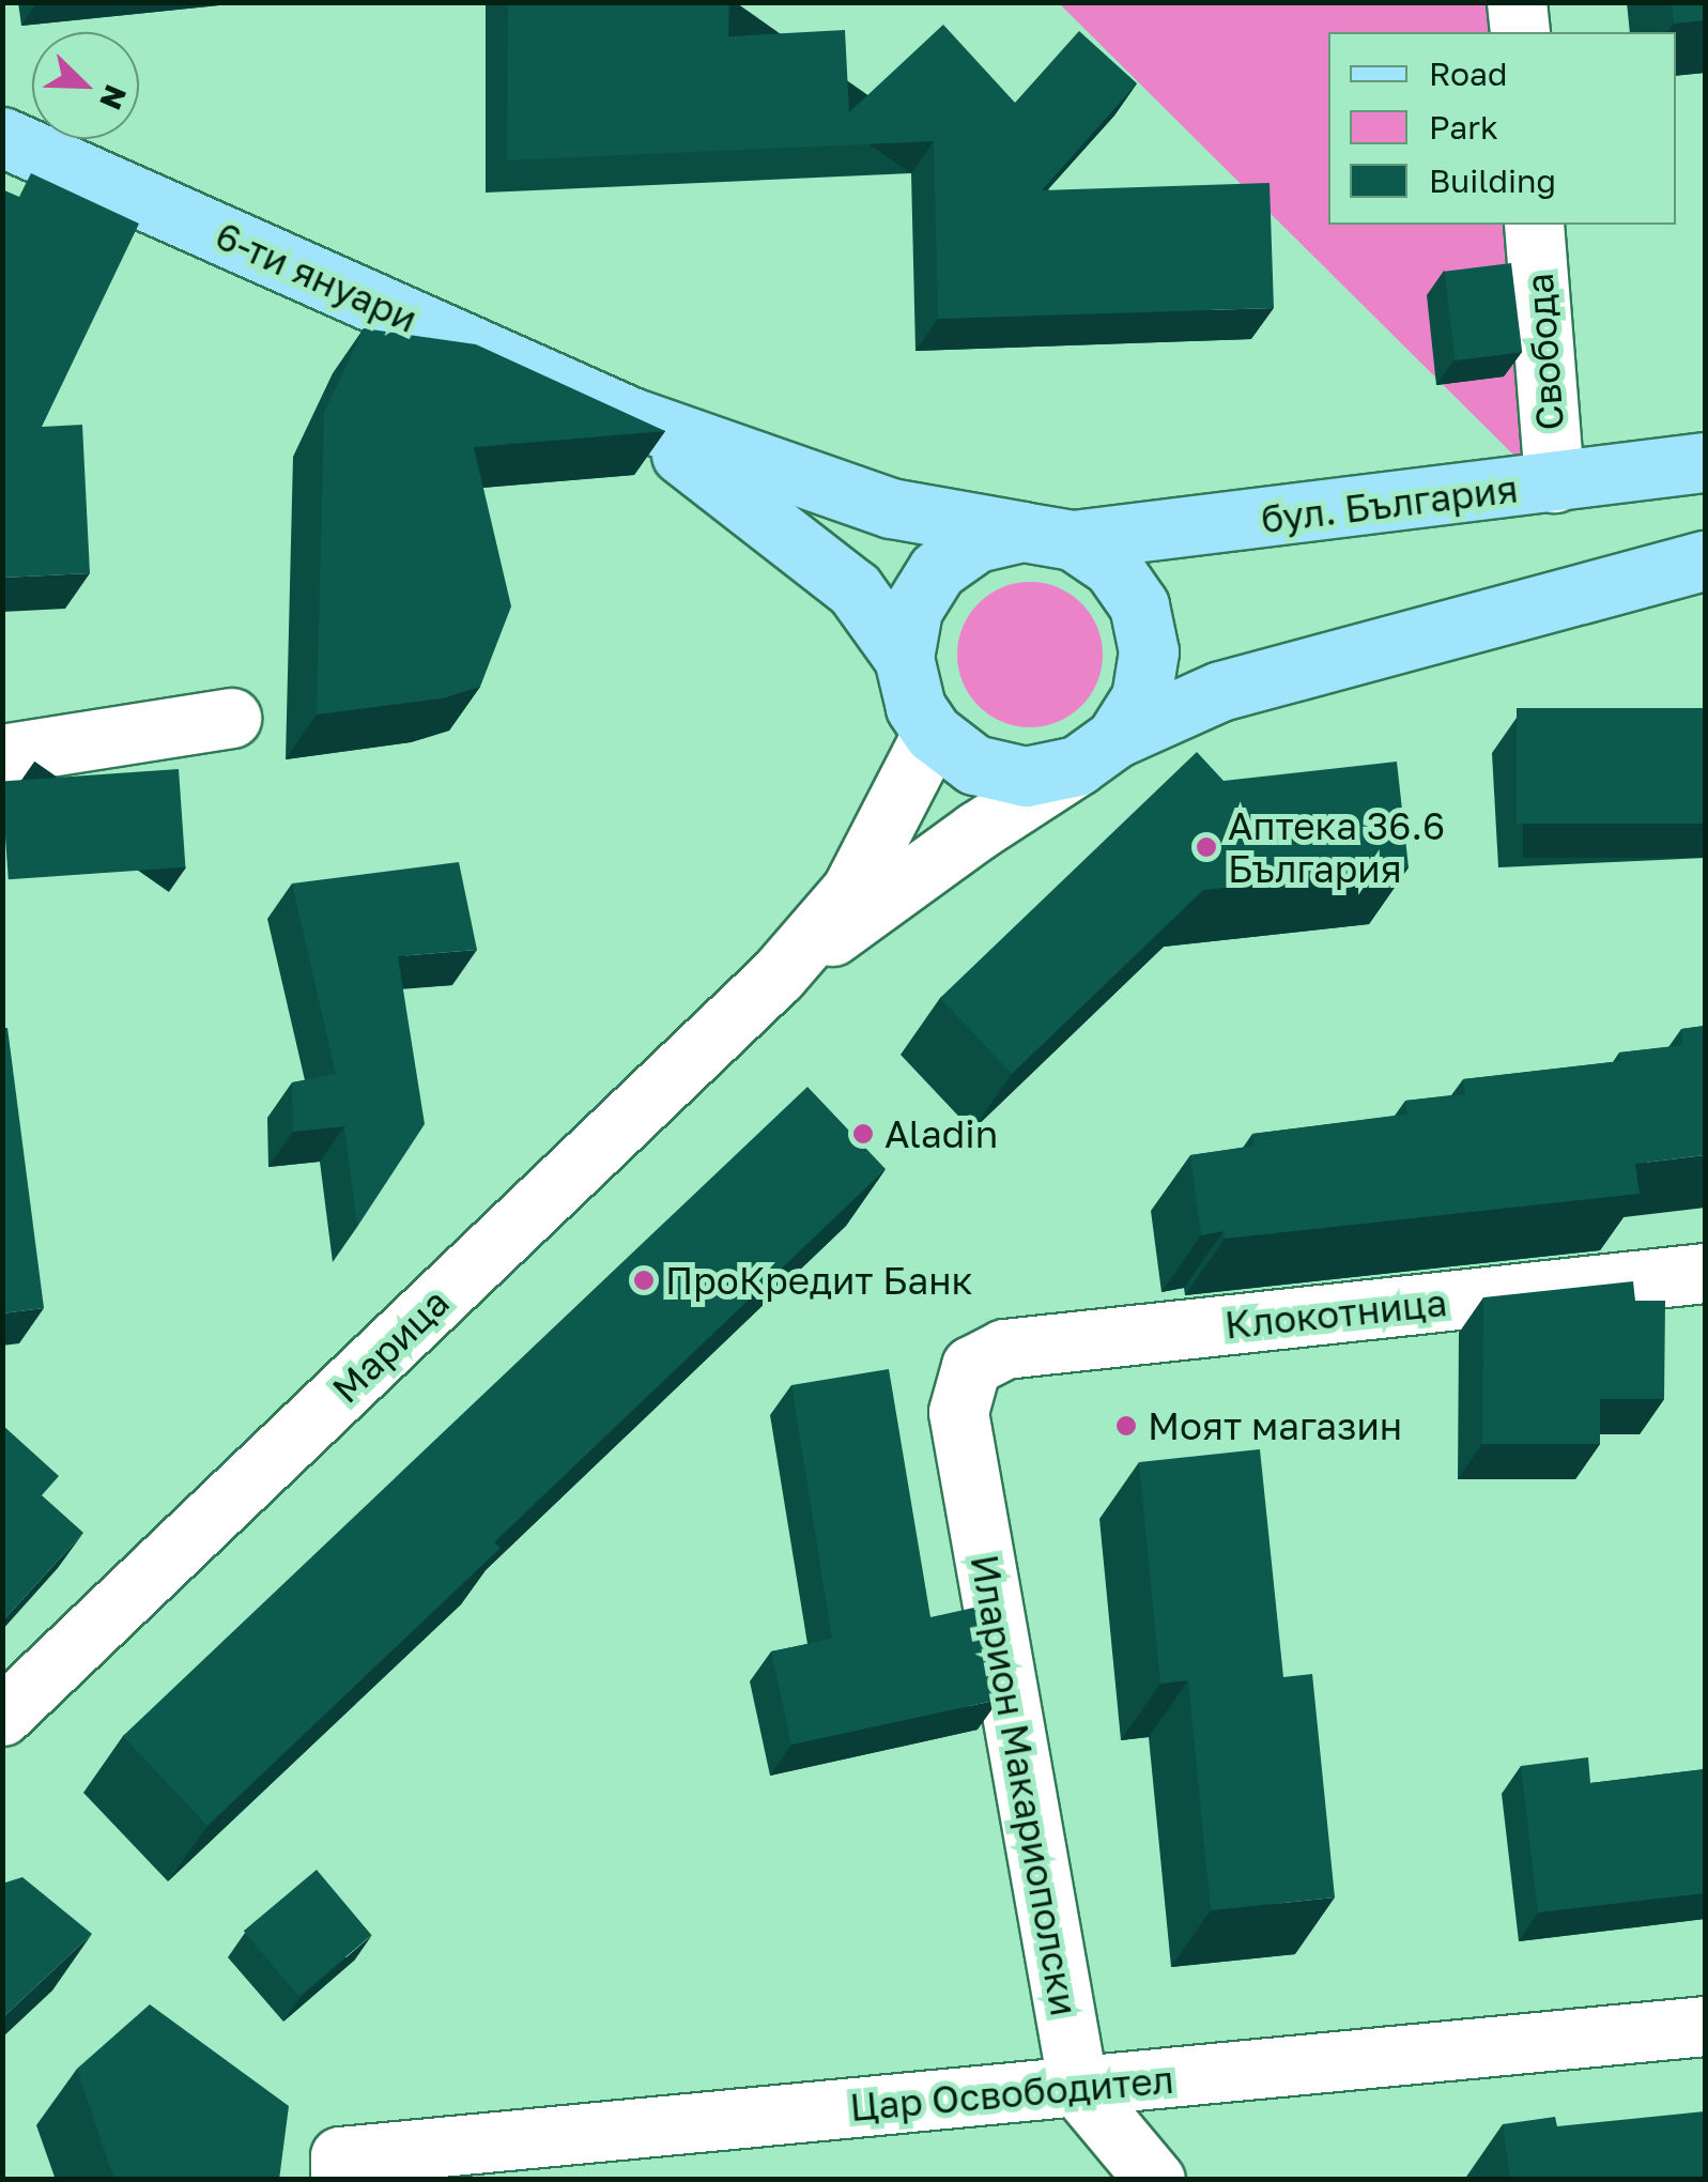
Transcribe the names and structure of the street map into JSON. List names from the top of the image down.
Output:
{
  "streets": {
    "main road": ["6-ти януари", "бул. България"],
    "street": [
      "Свобода",
      "Клокотница",
      "Марица",
      "Иларион Макариополски",
      "Цар Освободител"
    ]
  },
  "crossings": [
    ["Свобода", "бул. България"],
    ["Клокотница", "Иларион Макариополски"],
    ["Иларион Макариополски", "Цар Освободител"]
  ],
  "places": [
    "Аптека 36.6 България",
    "Aladin",
    "ПроКредит Банк",
    "Моят магазин"
  ],
  "legend": ["Road", "Park", "Building"],
  "north": "bottom right"
}
